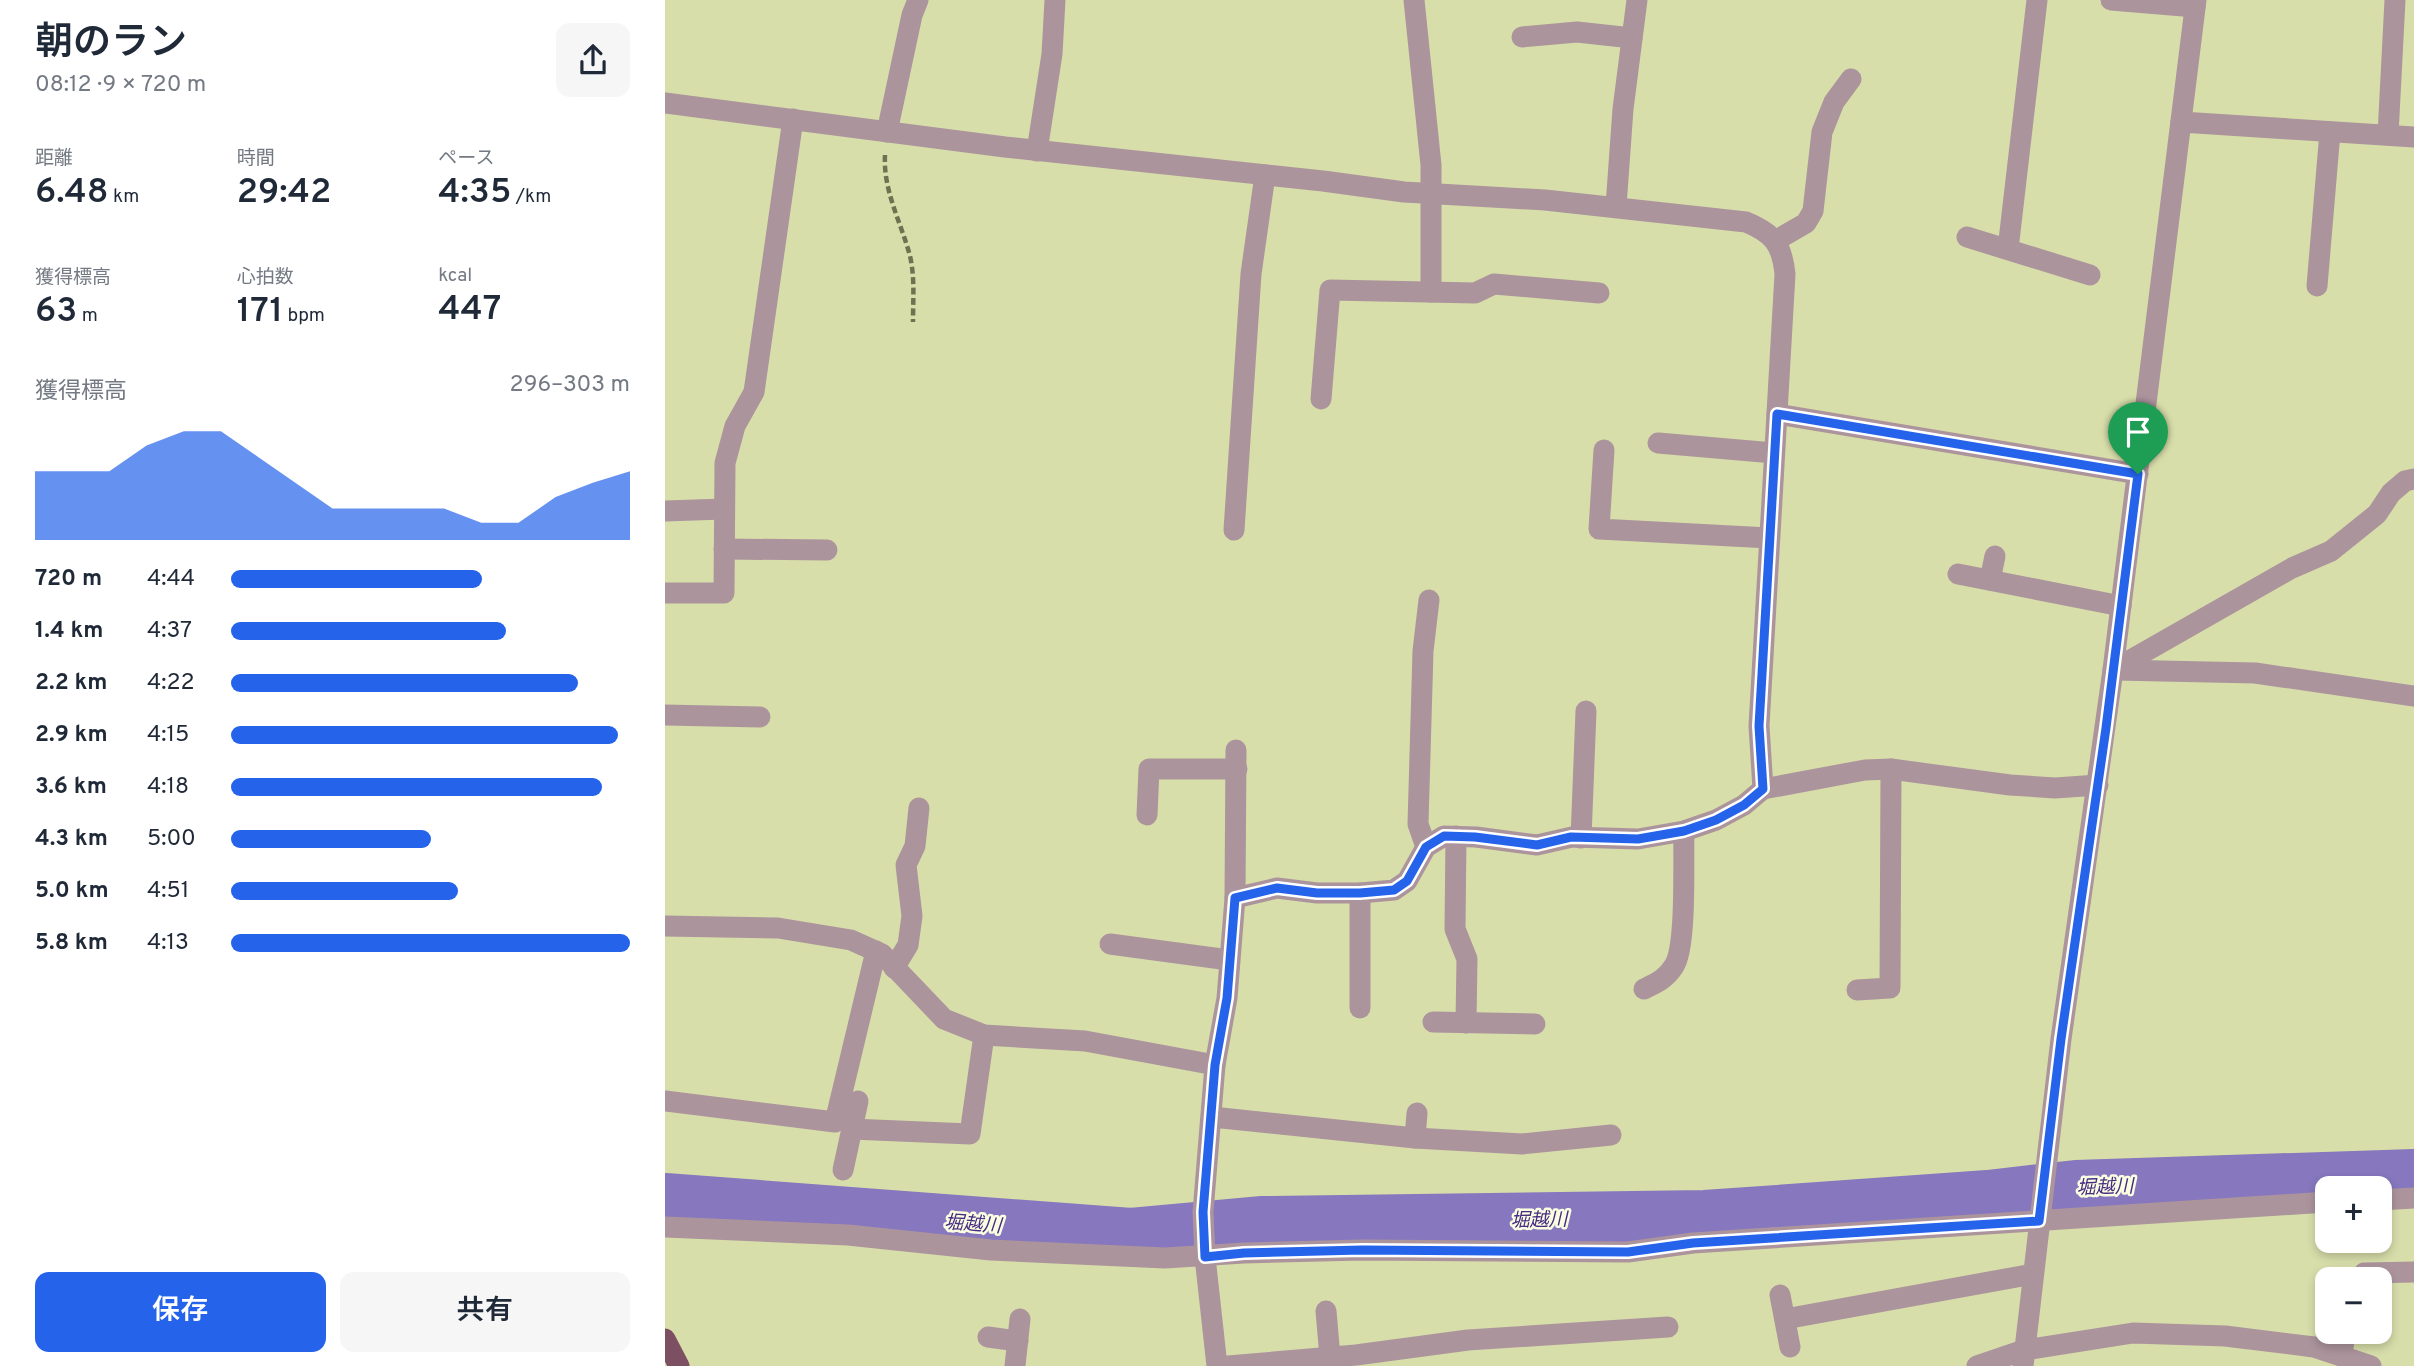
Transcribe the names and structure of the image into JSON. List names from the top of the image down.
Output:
{
  "water": ["堀越川"],
  "page": {
    "heading": ["朝のラン", "08:12 · 9 × 720 m"],
    "stats": [
      ["距離", "6.48 km"],
      ["時間", "29:42"],
      ["ペース", "4:35 /km"],
      ["獲得標高", "63 m"],
      ["心拍数", "171 bpm"],
      ["kcal", "447"]
    ],
    "chart": ["獲得標高", "296–303 m"],
    "list": [
      {
        "name": "720 m",
        "note": "4:44"
      },
      {
        "name": "1.4 km",
        "note": "4:37"
      },
      {
        "name": "2.2 km",
        "note": "4:22"
      },
      {
        "name": "2.9 km",
        "note": "4:15"
      },
      {
        "name": "3.6 km",
        "note": "4:18"
      },
      {
        "name": "4.3 km",
        "note": "5:00"
      },
      {
        "name": "5.0 km",
        "note": "4:51"
      },
      {
        "name": "5.8 km",
        "note": "4:13"
      }
    ],
    "map_buttons": ["+", "−"],
    "buttons": ["保存", "共有"]
  }
}
